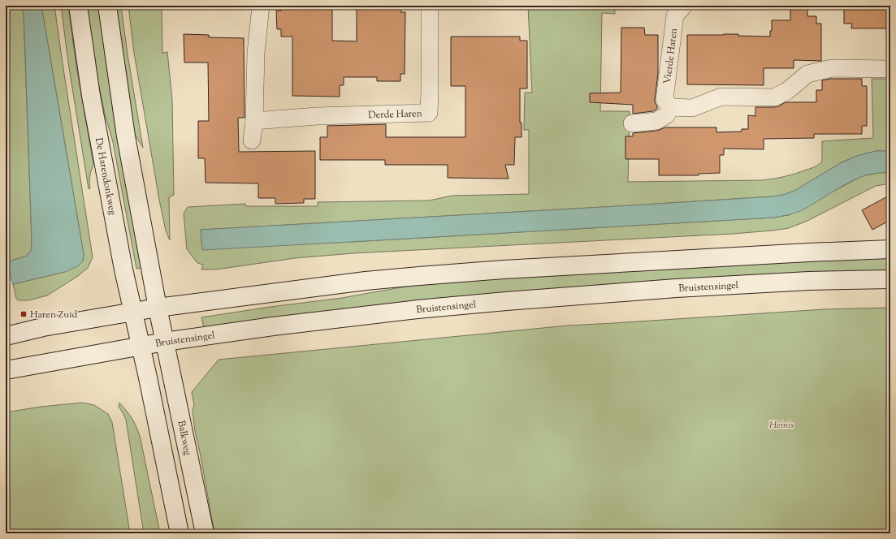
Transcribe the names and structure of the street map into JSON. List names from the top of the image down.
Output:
{
  "streets": {
    "main road": ["De Harendonkweg", "Bruistensingel", "Balkweg"],
    "street": ["Vierde Haren", "Derde Haren"]
  },
  "crossings": [
    ["De Harendonkweg", "Bruistensingel"],
    ["Bruistensingel", "Balkweg"]
  ],
  "parks": ["Heinis"],
  "places": {
    "transit": ["Haren Zuid"]
  }
}
